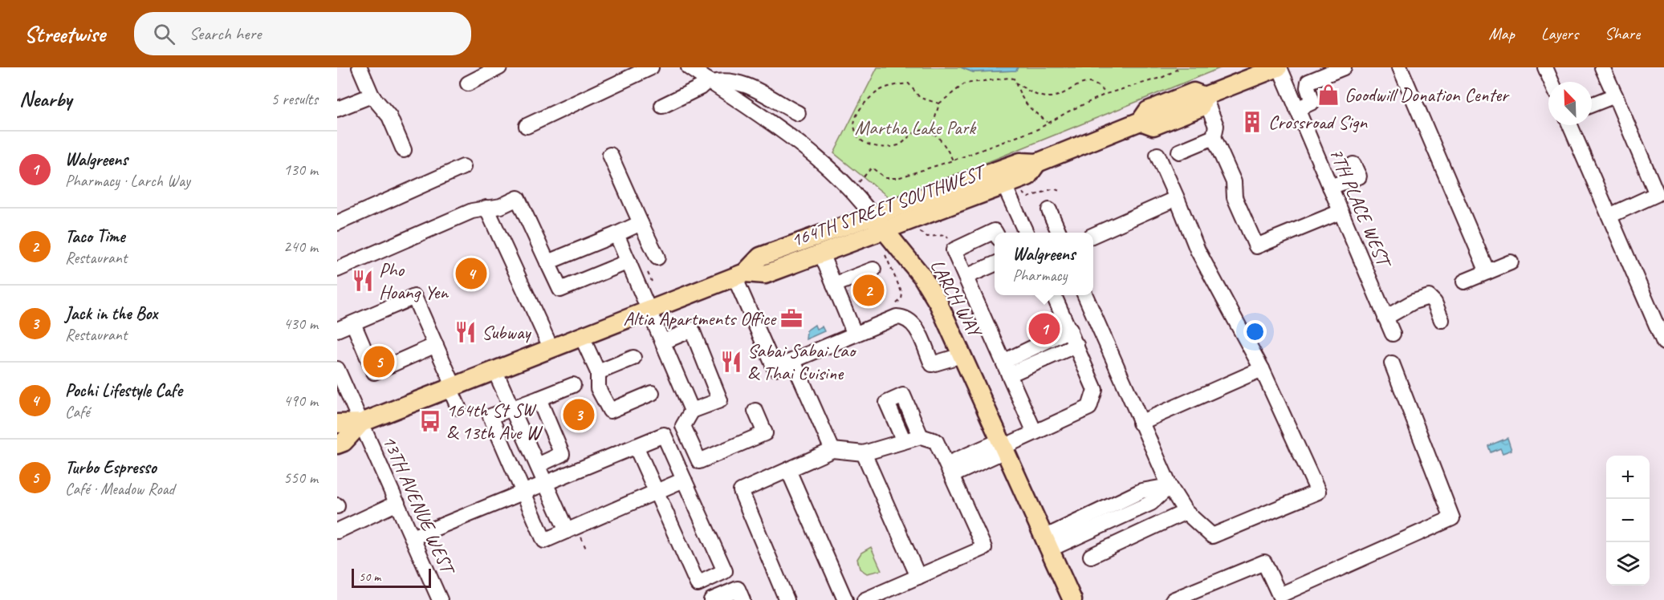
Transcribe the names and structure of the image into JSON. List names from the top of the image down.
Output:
{
  "streets": {
    "main road": ["164TH STREET SOUTHWEST", "LARCH WAY"],
    "street": ["7TH PLACE WEST", "13TH AVENUE WEST"]
  },
  "crossings": [
    ["164TH STREET SOUTHWEST", "7TH PLACE WEST"],
    ["164TH STREET SOUTHWEST", "LARCH WAY"],
    ["164TH STREET SOUTHWEST", "13TH AVENUE WEST"]
  ],
  "parks": ["Martha Lake Park"],
  "places": {
    "shop": ["Goodwill Donation Center"],
    "building": ["Crossroad Sign"],
    "restaurant": ["Pho Hoang Yen", "Subway", "Sabai Sabai Lao & Thai Cuisine"],
    "office": ["Altia Apartments Office"],
    "bus stop": ["164th St SW & 13th Ave W"]
  },
  "scale_bar": "50 m",
  "north": "top left",
  "page": {
    "header": "Streetwise",
    "search": "Search here",
    "nav": ["Map", "Layers", "Share"],
    "heading": ["Nearby", "5 results"],
    "list": [
      {
        "mark": "1",
        "name": "Walgreens",
        "note": "Pharmacy · Larch Way",
        "value": "130 m"
      },
      {
        "mark": "2",
        "name": "Taco Time",
        "note": "Restaurant",
        "value": "240 m"
      },
      {
        "mark": "3",
        "name": "Jack in the Box",
        "note": "Restaurant",
        "value": "430 m"
      },
      {
        "mark": "4",
        "name": "Pochi Lifestyle Cafe",
        "note": "Café",
        "value": "490 m"
      },
      {
        "mark": "5",
        "name": "Turbo Espresso",
        "note": "Café · Meadow Road",
        "value": "550 m"
      }
    ],
    "popup": ["Walgreens", "Pharmacy"],
    "pins": [
      "4",
      "2",
      "1",
      "5",
      "3"
    ],
    "map_buttons": ["+", "−"],
    "scale": "50 m"
  }
}
